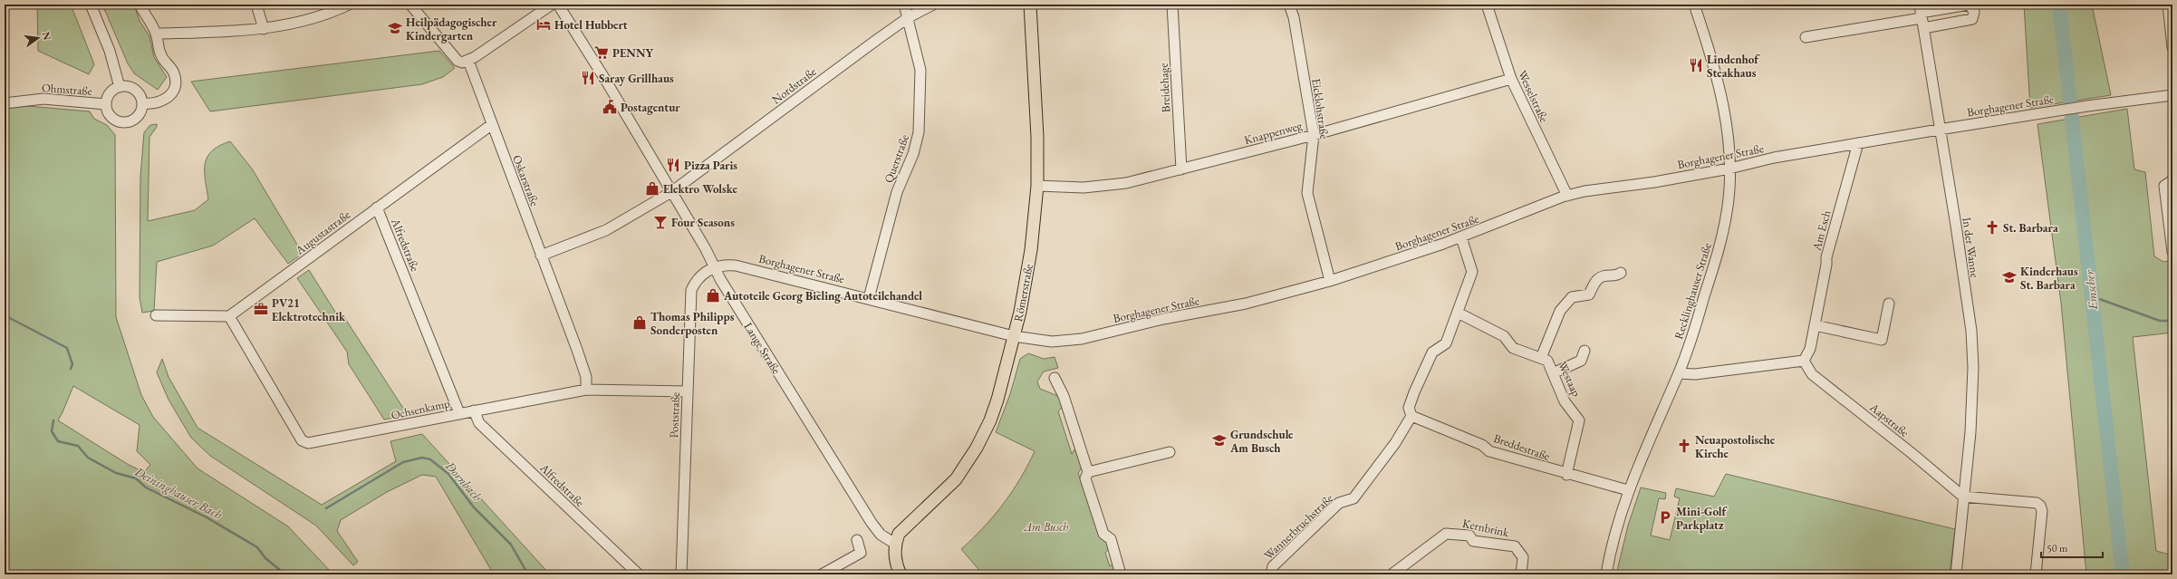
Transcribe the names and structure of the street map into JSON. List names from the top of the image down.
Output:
{
  "streets": {
    "main road": ["Römerstraße"],
    "street": [
      "Nordstraße",
      "Breidehage",
      "Ohmstraße",
      "Wesselstraße",
      "Borghagener Straße",
      "Eicklohstraße",
      "Knappenweg",
      "Querstraße",
      "Oskarstraße",
      "Am Esch",
      "Augustastraße",
      "Alfredstraße",
      "In der Wanne",
      "Recklinghauser Straße",
      "Lange Straße",
      "Westaap",
      "Ochsenkamp",
      "Poststraße",
      "Aapstraße",
      "Breddestraße",
      "Wannerbruchstraße",
      "Kernbrink"
    ]
  },
  "crossings": [
    ["Nordstraße", "Querstraße"],
    ["Nordstraße", "Oskarstraße"],
    ["Nordstraße", "Lange Straße"],
    ["Breidehage", "Knappenweg"],
    ["Wesselstraße", "Borghagener Straße"],
    ["Wesselstraße", "Knappenweg"],
    ["Borghagener Straße", "Eicklohstraße"],
    ["Borghagener Straße", "Querstraße"],
    ["Borghagener Straße", "Am Esch"],
    ["Borghagener Straße", "In der Wanne"],
    ["Borghagener Straße", "Recklinghauser Straße"],
    ["Borghagener Straße", "Römerstraße"],
    ["Borghagener Straße", "Lange Straße"],
    ["Borghagener Straße", "Poststraße"],
    ["Borghagener Straße", "Wannerbruchstraße"],
    ["Eicklohstraße", "Knappenweg"],
    ["Knappenweg", "Römerstraße"],
    ["Oskarstraße", "Augustastraße"],
    ["Oskarstraße", "Ochsenkamp"],
    ["Am Esch", "Aapstraße"],
    ["Augustastraße", "Alfredstraße"],
    ["Augustastraße", "Ochsenkamp"],
    ["Alfredstraße", "Ochsenkamp"],
    ["In der Wanne", "Aapstraße"],
    ["Recklinghauser Straße", "Breddestraße"],
    ["Römerstraße", "Lange Straße"],
    ["Lange Straße", "Poststraße"],
    ["Westaap", "Breddestraße"],
    ["Westaap", "Wannerbruchstraße"],
    ["Ochsenkamp", "Poststraße"],
    ["Breddestraße", "Wannerbruchstraße"]
  ],
  "water": ["Emscher", "Dornbach", "Deininghauser Bach"],
  "parks": ["Am Busch"],
  "places": {
    "hotel": ["Hotel Hubbert"],
    "school or university": ["Heilpädagogischer Kindergarten", "Kinderhaus St. Barbara", "Grundschule Am Busch"],
    "supermarket": ["PENNY"],
    "restaurant": ["Lindenhof Steakhaus", "Saray Grillhaus", "Pizza Paris"],
    "public building": ["Postagentur"],
    "shop": ["Elektro Wolske", "Autoteile Georg Bieling Autoteilehandel", "Thomas Philipps Sonderposten"],
    "bar": ["Four Seasons"],
    "church": ["St. Barbara", "Neuapostolische Kirche"],
    "office": ["PV21 Elektrotechnik"],
    "parking": ["Mini-Golf Parkplatz"]
  },
  "scale_bar": "50 m",
  "north": "right"
}
